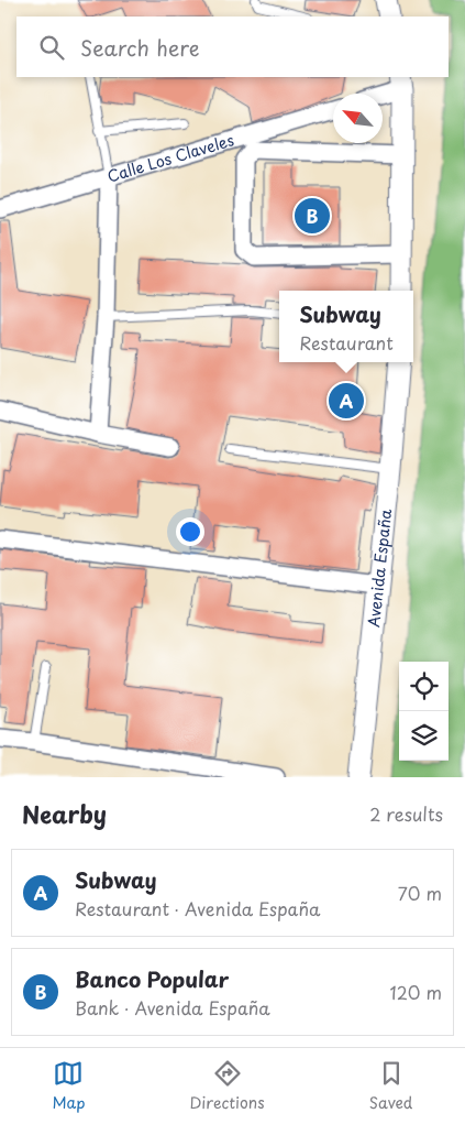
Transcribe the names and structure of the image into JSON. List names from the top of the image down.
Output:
{
  "streets": {
    "street": ["Calle Los Claveles", "Avenida España"]
  },
  "north": "top left",
  "page": {
    "search": "Search here",
    "pins": ["B", "A"],
    "popup": ["Subway", "Restaurant"],
    "heading": ["Nearby", "2 results"],
    "list": [
      {
        "mark": "A",
        "name": "Subway",
        "note": "Restaurant · Avenida España",
        "value": "70 m"
      },
      {
        "mark": "B",
        "name": "Banco Popular",
        "note": "Bank · Avenida España",
        "value": "120 m"
      }
    ],
    "nav": ["Map", "Directions", "Saved"]
  }
}
